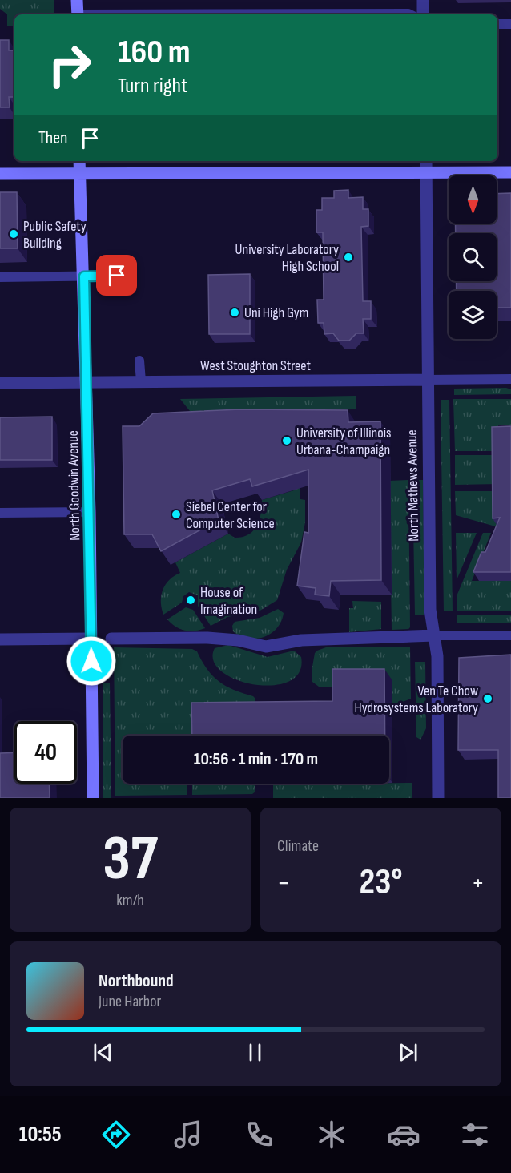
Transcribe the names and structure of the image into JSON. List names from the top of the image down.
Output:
{
  "streets": {
    "street": ["West Stoughton Street", "North Goodwin Avenue", "North Mathews Avenue"]
  },
  "crossings": [
    ["West Stoughton Street", "North Goodwin Avenue"],
    ["West Stoughton Street", "North Mathews Avenue"]
  ],
  "places": [
    "Public Safety Building",
    "University Laboratory High School",
    "Uni High Gym",
    "University of Illinois Urbana-Champaign",
    "Siebel Center for Computer Science",
    "House of Imagination",
    "Ven Te Chow Hydrosystems Laboratory"
  ],
  "north": "bottom",
  "page": {
    "turn": ["160 m", "Turn right"],
    "then": "Then",
    "limit": "40",
    "trip": "10:56 · 1 min · 170 m",
    "tile": [
      ["37", "km/h"],
      "Climate"
    ],
    "heat": ["−", "23°", "+"],
    "song": ["Northbound", "June Harbor"],
    "tabs": "10:55"
  }
}
